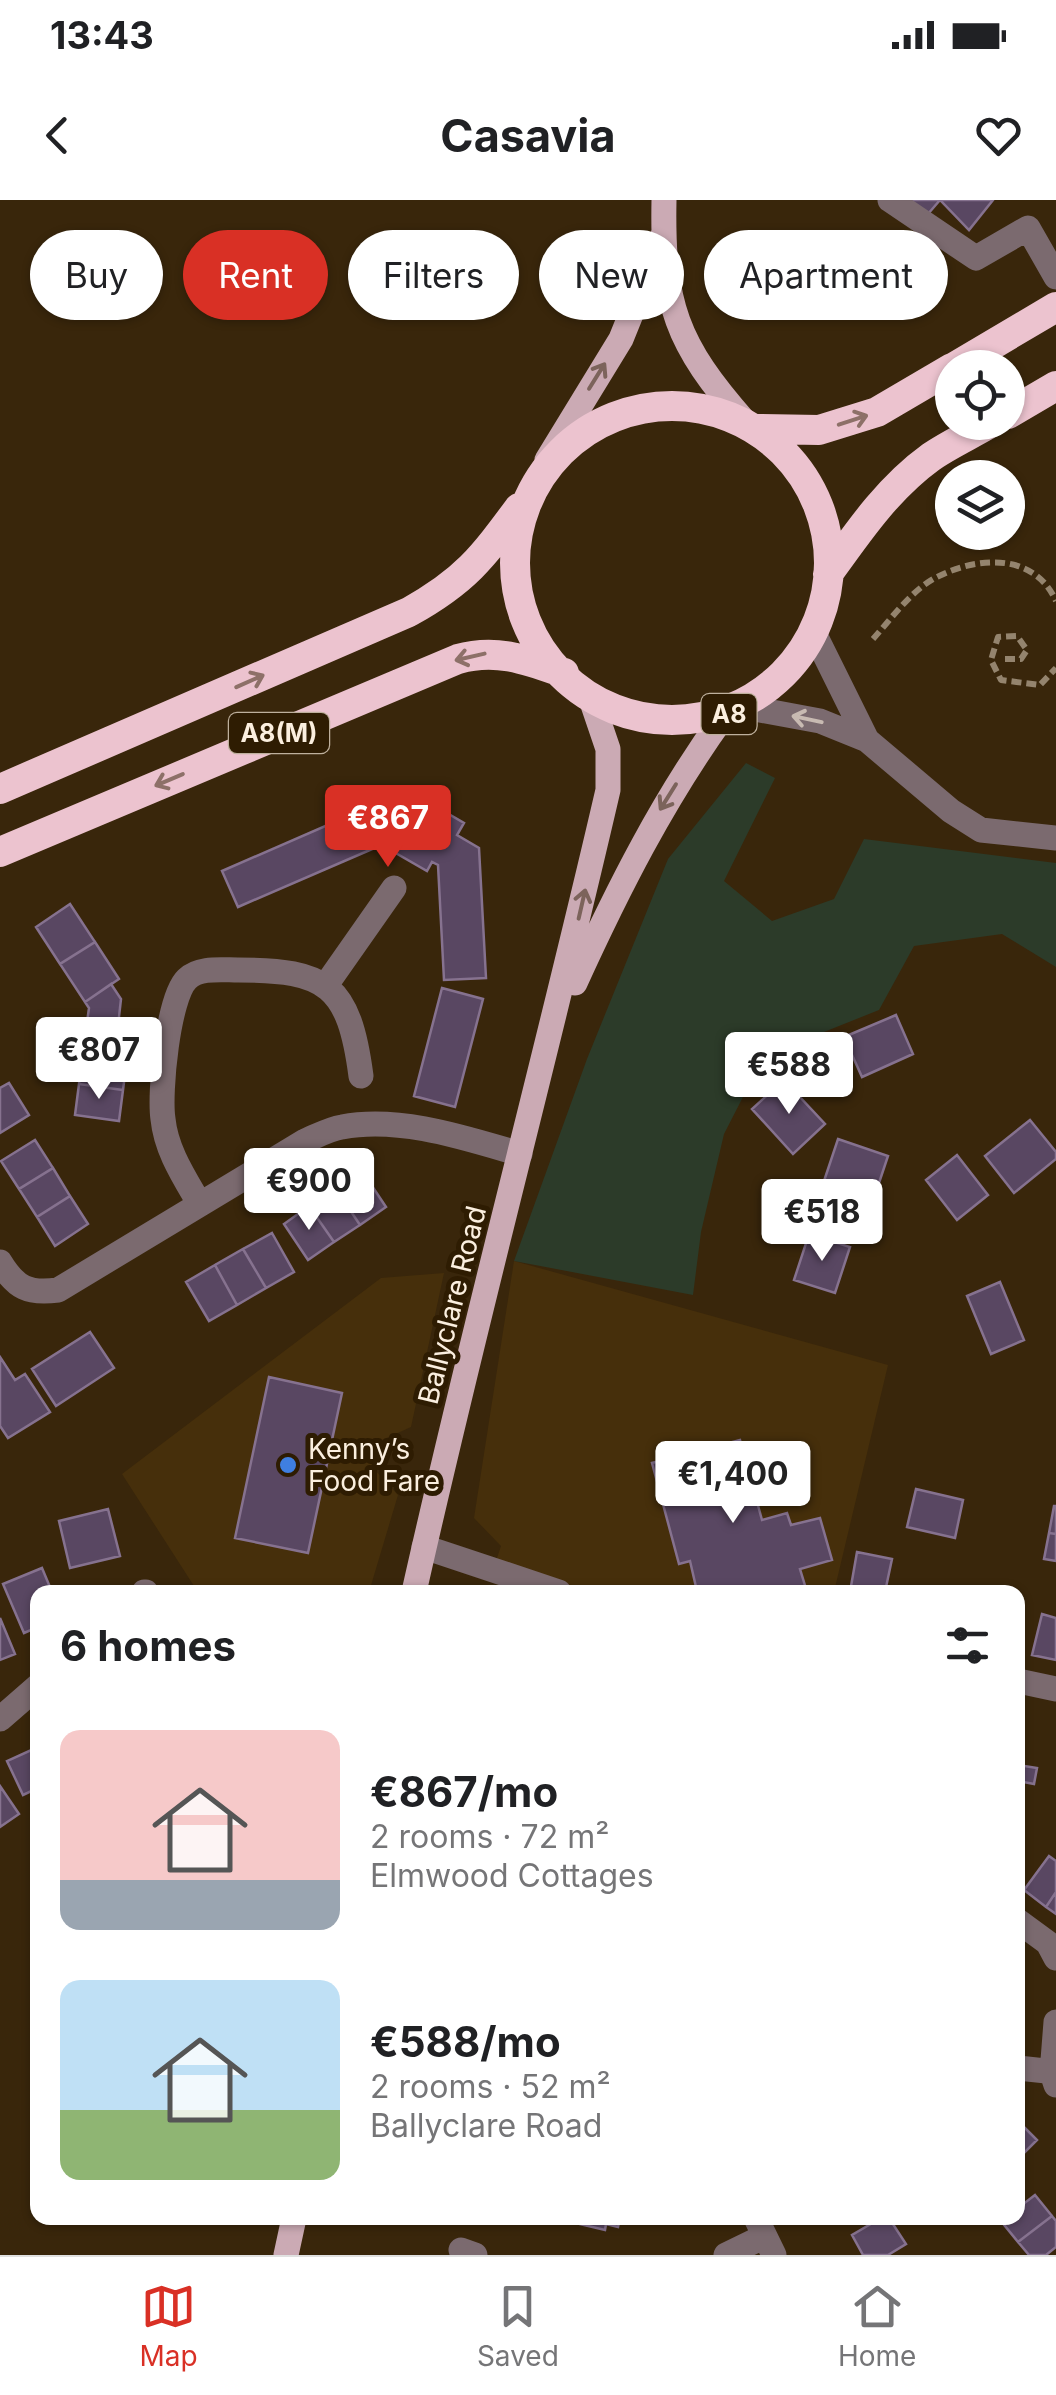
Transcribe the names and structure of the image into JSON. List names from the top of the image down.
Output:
{
  "streets": {
    "highway": ["A8", "A8(M)"],
    "main road": ["Ballyclare Road"]
  },
  "crossings": [
    ["A8", "A8(M)"],
    ["A8", "Ballyclare Road"],
    ["A8(M)", "Ballyclare Road"]
  ],
  "places": ["Kenny’s Food Fare"],
  "page": {
    "status": "13:43",
    "header": "Casavia",
    "chip": [
      "Buy",
      "Rent",
      "Filters",
      "New",
      "Apartment"
    ],
    "price": [
      "€867",
      "€807",
      "€588",
      "€900",
      "€518",
      "€1,400"
    ],
    "heading": "6 homes",
    "list": [
      {
        "name": "€867/mo",
        "note": "2 rooms · 72 m² · Elmwood Cottages"
      },
      {
        "name": "€588/mo",
        "note": "2 rooms · 52 m² · Ballyclare Road"
      }
    ],
    "tabs": ["Map", "Saved", "Home"]
  }
}
